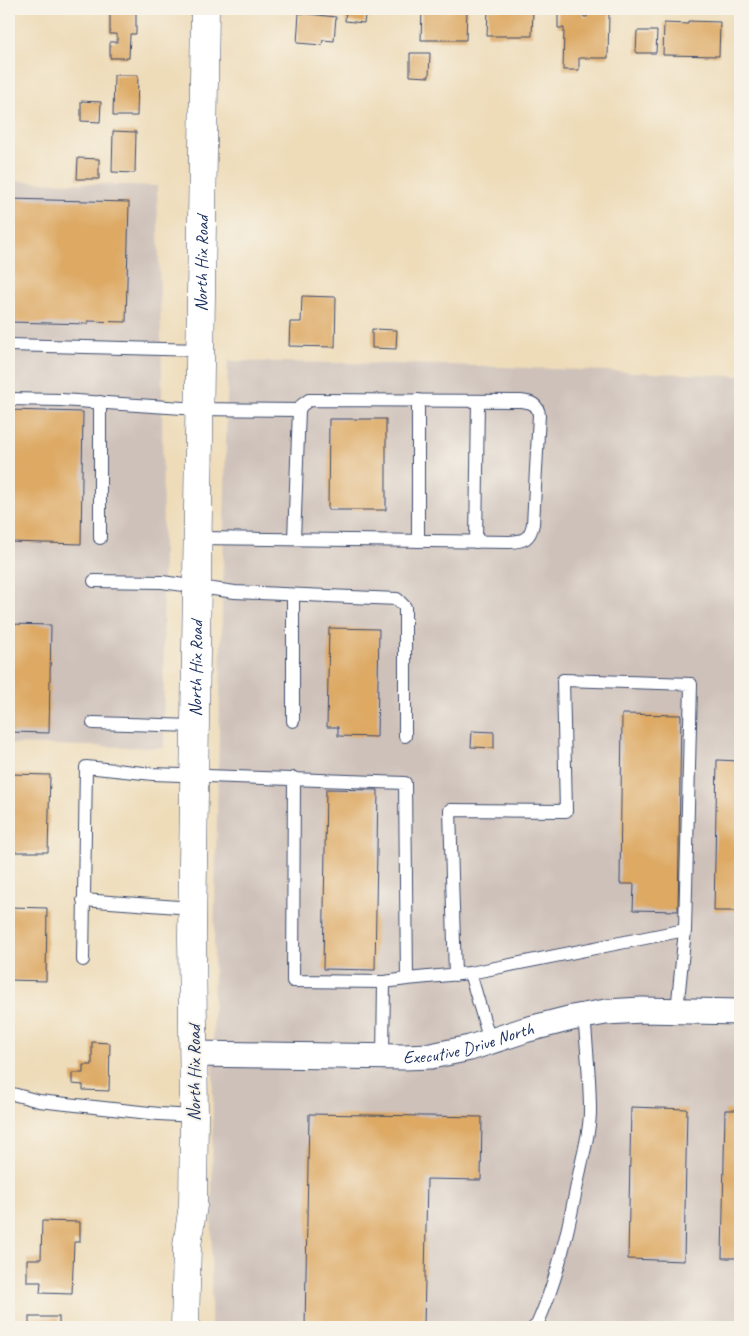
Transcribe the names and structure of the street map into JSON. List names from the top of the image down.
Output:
{
  "streets": {
    "street": ["North Hix Road", "Executive Drive North"]
  },
  "crossings": [
    ["North Hix Road", "Executive Drive North"]
  ]
}
